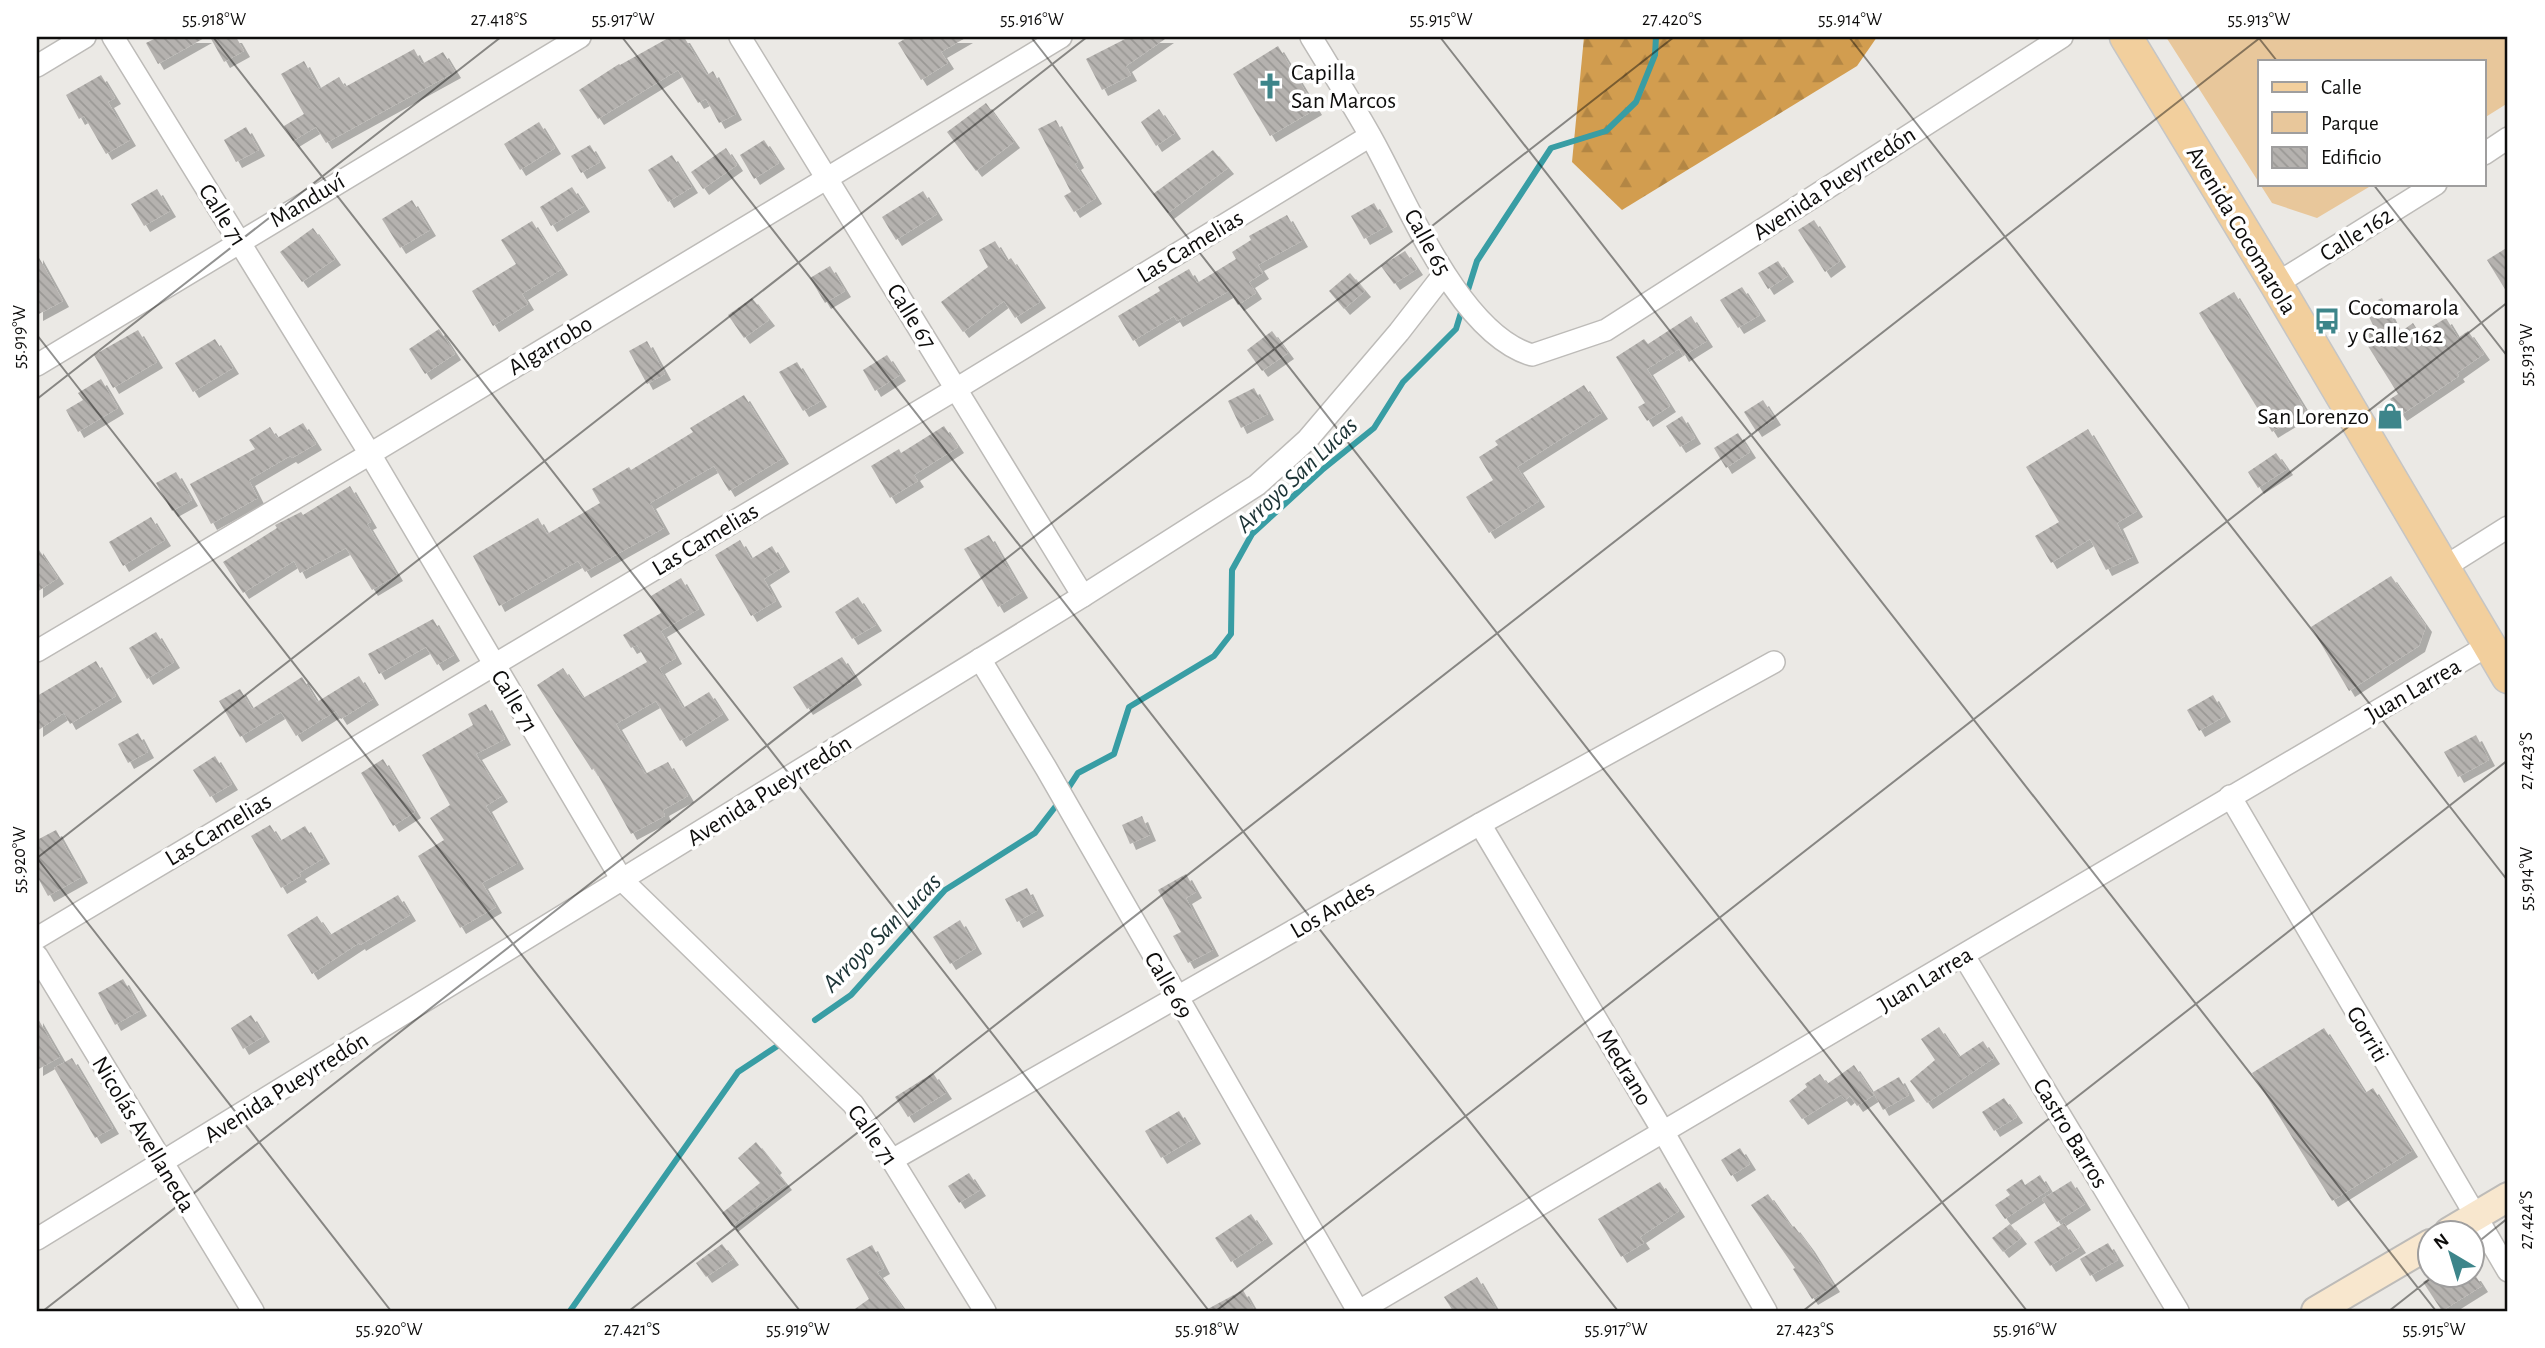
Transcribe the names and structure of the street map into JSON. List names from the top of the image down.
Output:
{
  "streets": {
    "main road": ["Avenida Cocomarola"],
    "street": [
      "Avenida Pueyrredón",
      "Manduví",
      "Calle 71",
      "Calle 162",
      "Calle 65",
      "Las Camelias",
      "Calle 67",
      "Algarrobo",
      "Juan Larrea",
      "Los Andes",
      "Calle 69",
      "Gorriti",
      "Medrano",
      "Castro Barros",
      "Nicolás Avellaneda"
    ]
  },
  "crossings": [
    ["Avenida Pueyrredón", "Calle 71"],
    ["Avenida Pueyrredón", "Calle 65"],
    ["Avenida Pueyrredón", "Calle 67"],
    ["Avenida Pueyrredón", "Calle 69"],
    ["Avenida Pueyrredón", "Nicolás Avellaneda"],
    ["Manduví", "Calle 71"],
    ["Calle 71", "Las Camelias"],
    ["Calle 71", "Algarrobo"],
    ["Calle 71", "Los Andes"],
    ["Avenida Cocomarola", "Calle 162"],
    ["Avenida Cocomarola", "Juan Larrea"],
    ["Calle 65", "Las Camelias"],
    ["Las Camelias", "Calle 67"],
    ["Calle 67", "Algarrobo"],
    ["Juan Larrea", "Calle 69"],
    ["Juan Larrea", "Gorriti"],
    ["Juan Larrea", "Medrano"],
    ["Juan Larrea", "Castro Barros"],
    ["Los Andes", "Calle 69"],
    ["Los Andes", "Medrano"]
  ],
  "water": ["Arroyo San Lucas"],
  "places": {
    "church": ["Capilla San Marcos"],
    "bus stop": ["Cocomarola y Calle 162"],
    "shop": ["San Lorenzo"]
  },
  "legend": ["Calle", "Parque", "Edificio"],
  "north": "top left",
  "coordinates": [
    "55.918°W",
    "27.418°S",
    "55.917°W",
    "55.916°W",
    "55.915°W",
    "27.420°S",
    "55.914°W",
    "55.913°W",
    "55.919°W",
    "27.423°S",
    "55.920°W",
    "27.424°S",
    "27.421°S"
  ]
}
